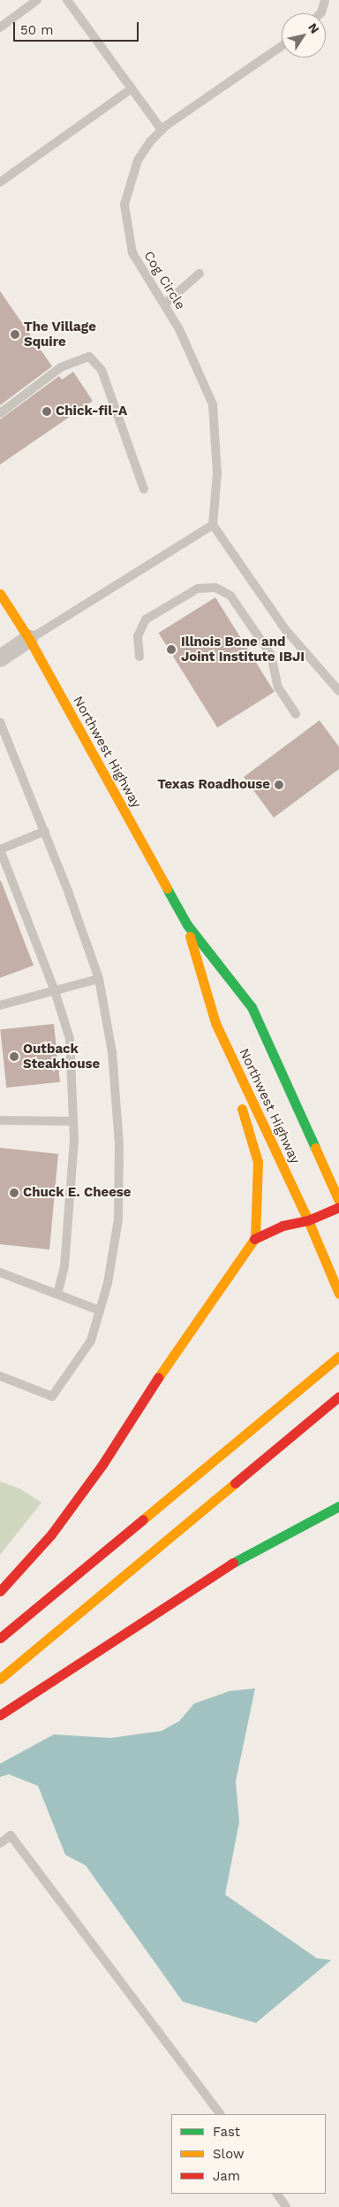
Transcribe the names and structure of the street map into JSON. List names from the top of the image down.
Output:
{
  "streets": {
    "main road": ["Northwest Highway"],
    "lane": ["Cog Circle"]
  },
  "places": [
    "The Village Squire",
    "Chick-fil-A",
    "Illnois Bone and Joint Institute IBJI",
    "Texas Roadhouse",
    "Outback Steakhouse",
    "Chuck E. Cheese"
  ],
  "legend": ["Fast", "Slow", "Jam"],
  "scale_bar": "50 m",
  "north": "top right"
}
